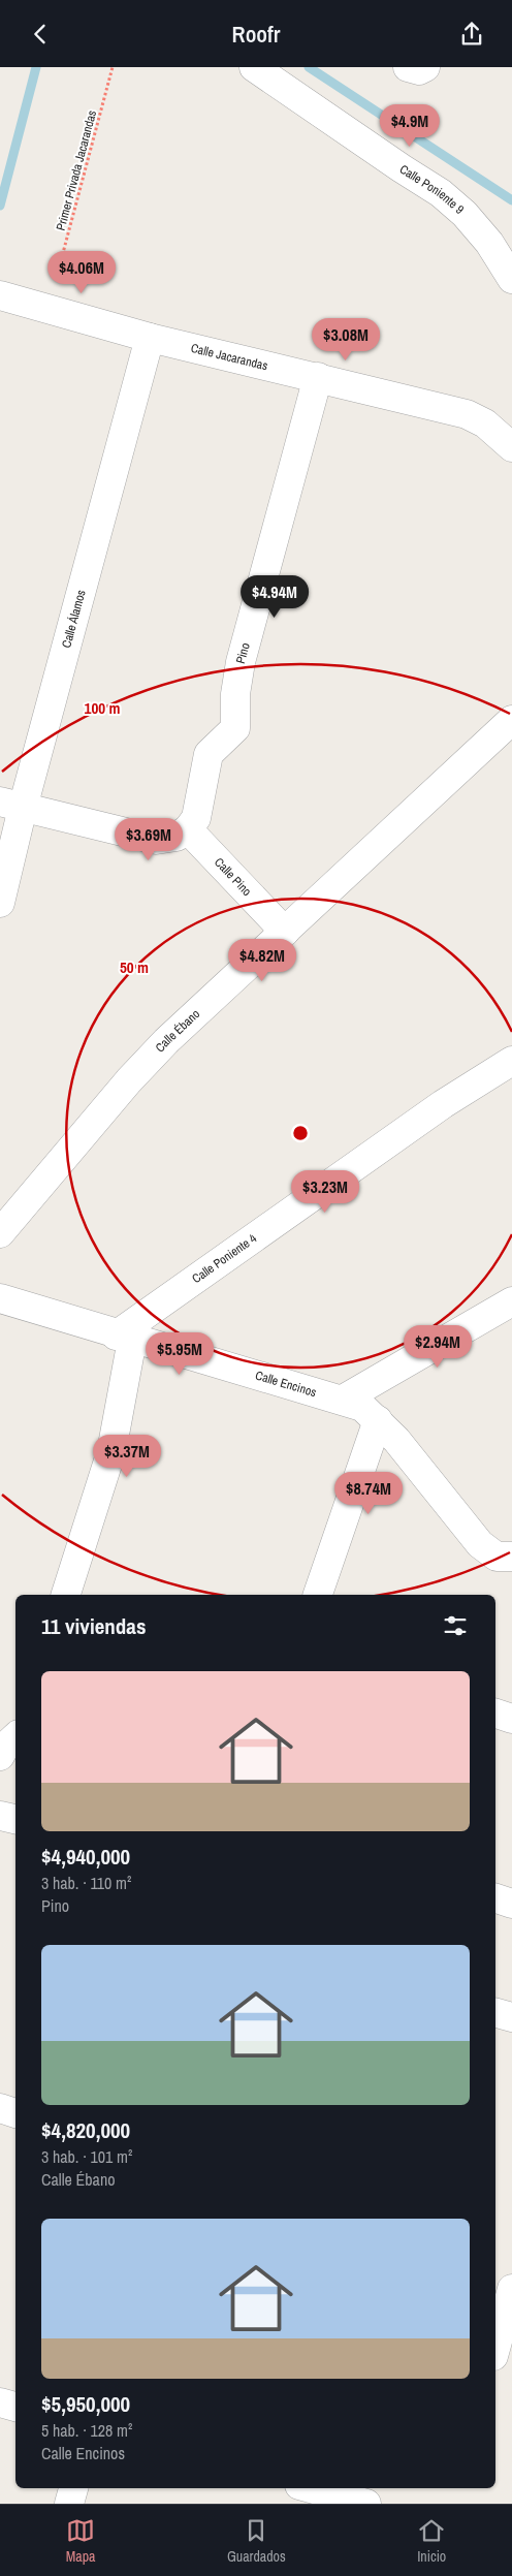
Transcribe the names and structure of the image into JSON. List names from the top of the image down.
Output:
{
  "streets": {
    "street": [
      "Calle Poniente 9",
      "Calle Jacarandas",
      "Calle Álamos",
      "Pino",
      "Calle Pino",
      "Calle Ébano",
      "Calle Poniente 4",
      "Calle Encinos"
    ],
    "path": ["Primer Privada Jacarandas"]
  },
  "crossings": [
    ["Primer Privada Jacarandas", "Calle Jacarandas"],
    ["Calle Jacarandas", "Calle Álamos"],
    ["Calle Jacarandas", "Pino"],
    ["Pino", "Calle Pino"],
    ["Calle Pino", "Calle Ébano"],
    ["Calle Poniente 4", "Calle Encinos"]
  ],
  "page": {
    "header": "Roofr",
    "price": [
      "$4.9M",
      "$4.06M",
      "$3.08M",
      "$4.94M",
      "$3.69M",
      "$4.82M",
      "$3.23M",
      "$2.94M",
      "$5.95M",
      "$3.37M",
      "$8.74M"
    ],
    "heading": "11 viviendas",
    "list": [
      {
        "name": "$4,940,000",
        "note": "3 hab. · 110 m² · Pino"
      },
      {
        "name": "$4,820,000",
        "note": "3 hab. · 101 m² · Calle Ébano"
      },
      {
        "name": "$5,950,000",
        "note": "5 hab. · 128 m² · Calle Encinos"
      }
    ],
    "tabs": ["Mapa", "Guardados", "Inicio"]
  },
  "rings": ["100 m", "50 m"]
}
